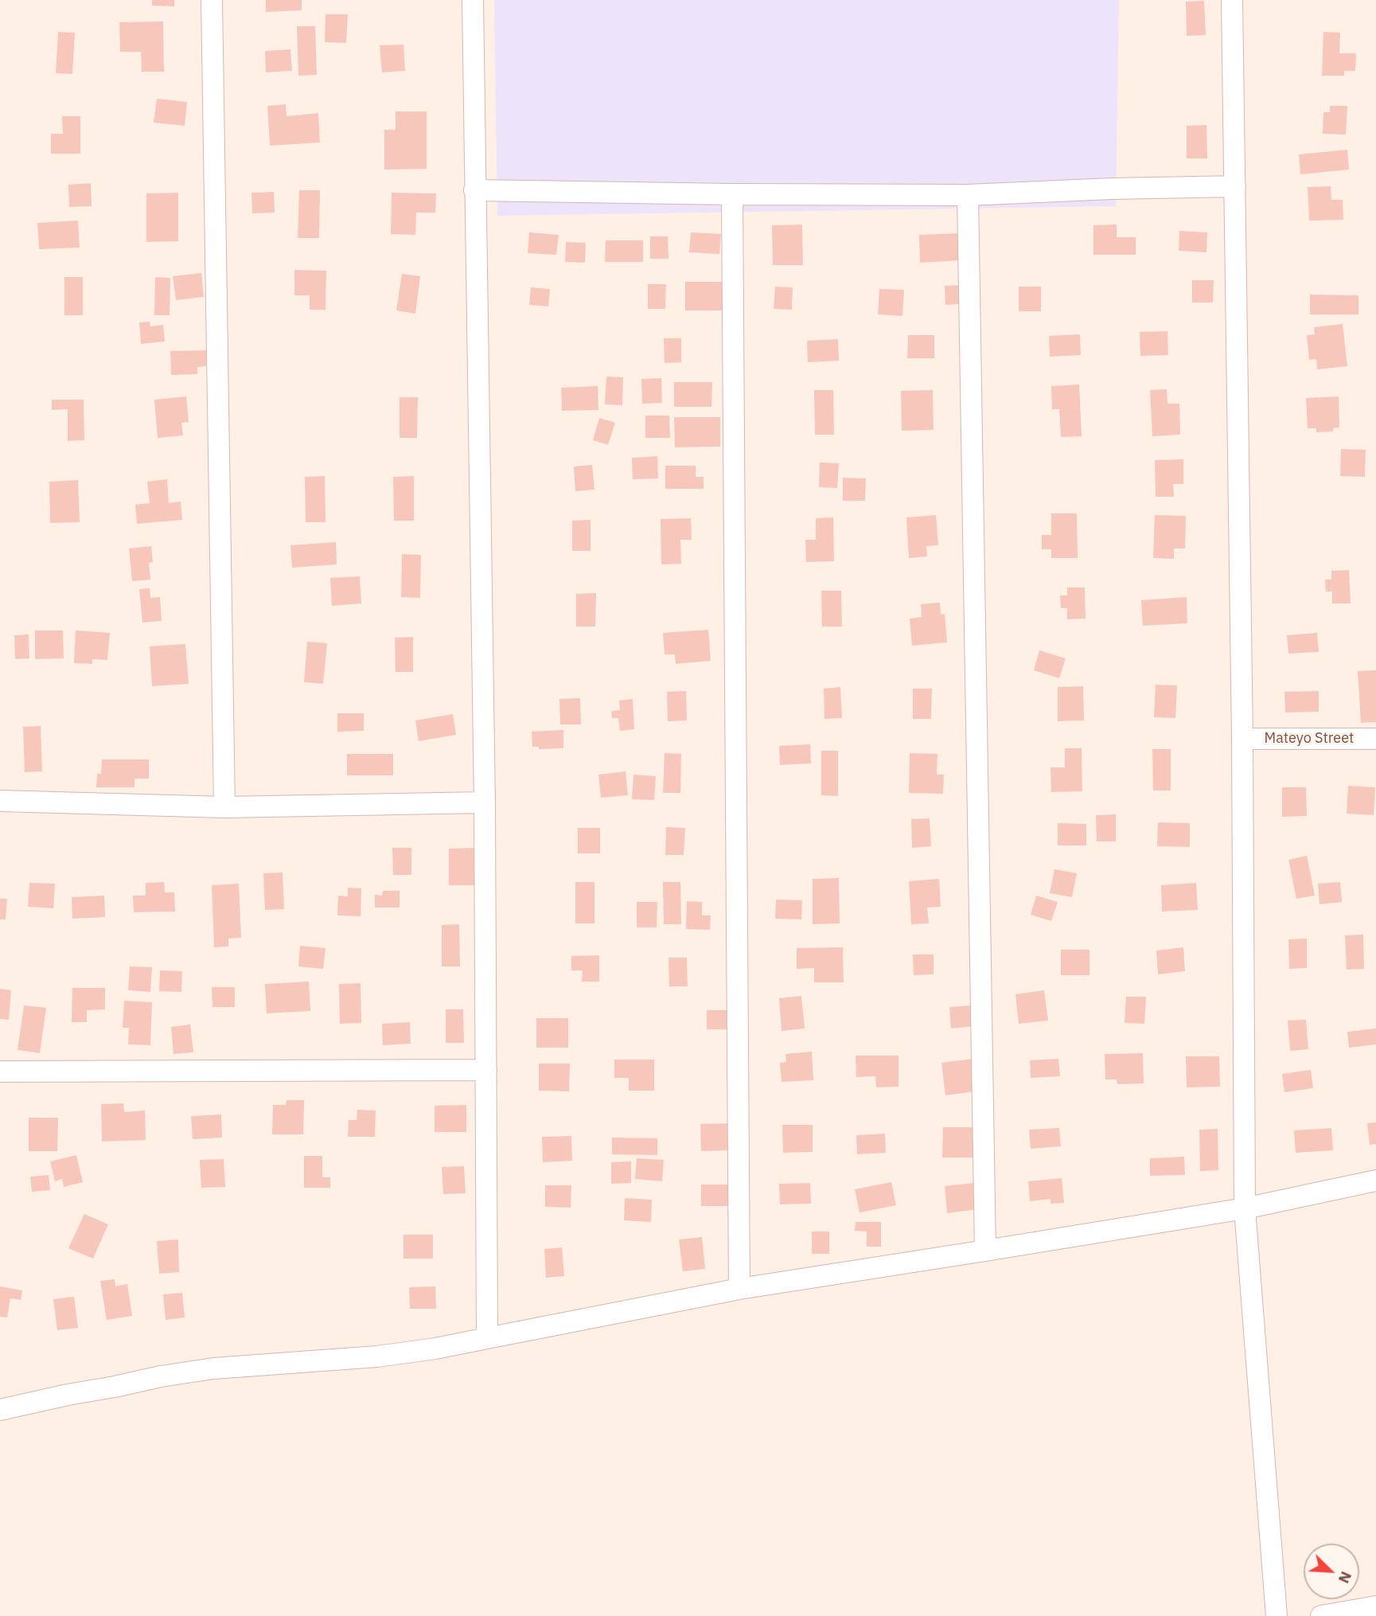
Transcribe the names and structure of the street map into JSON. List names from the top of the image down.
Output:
{
  "streets": {
    "street": ["Mateyo Street"]
  },
  "north": "bottom right"
}
